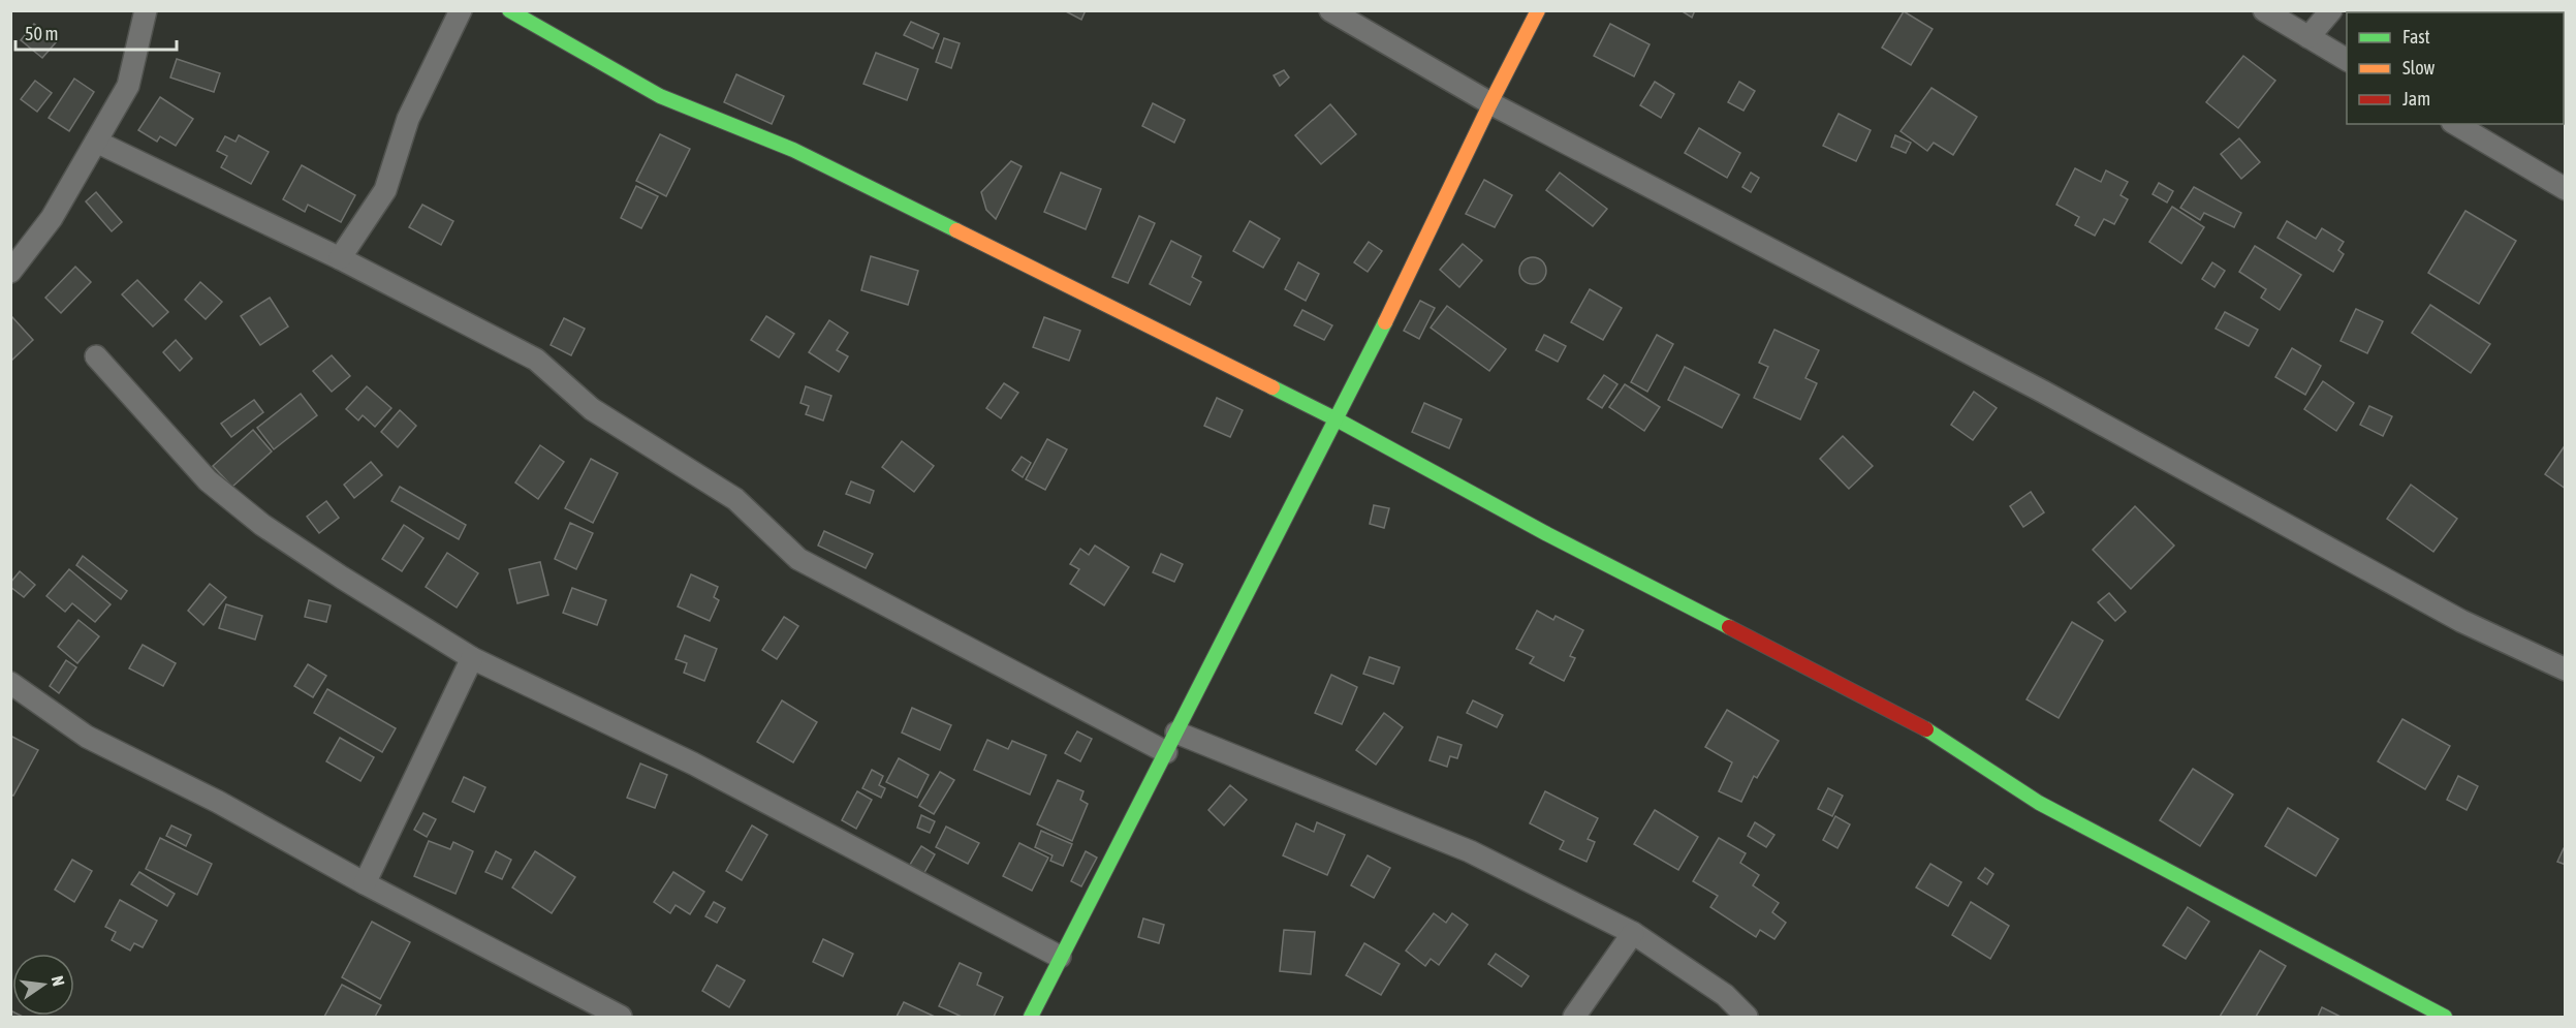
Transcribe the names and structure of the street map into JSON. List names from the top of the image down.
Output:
{
  "legend": ["Fast", "Slow", "Jam"],
  "scale_bar": "50 m",
  "north": "right"
}
